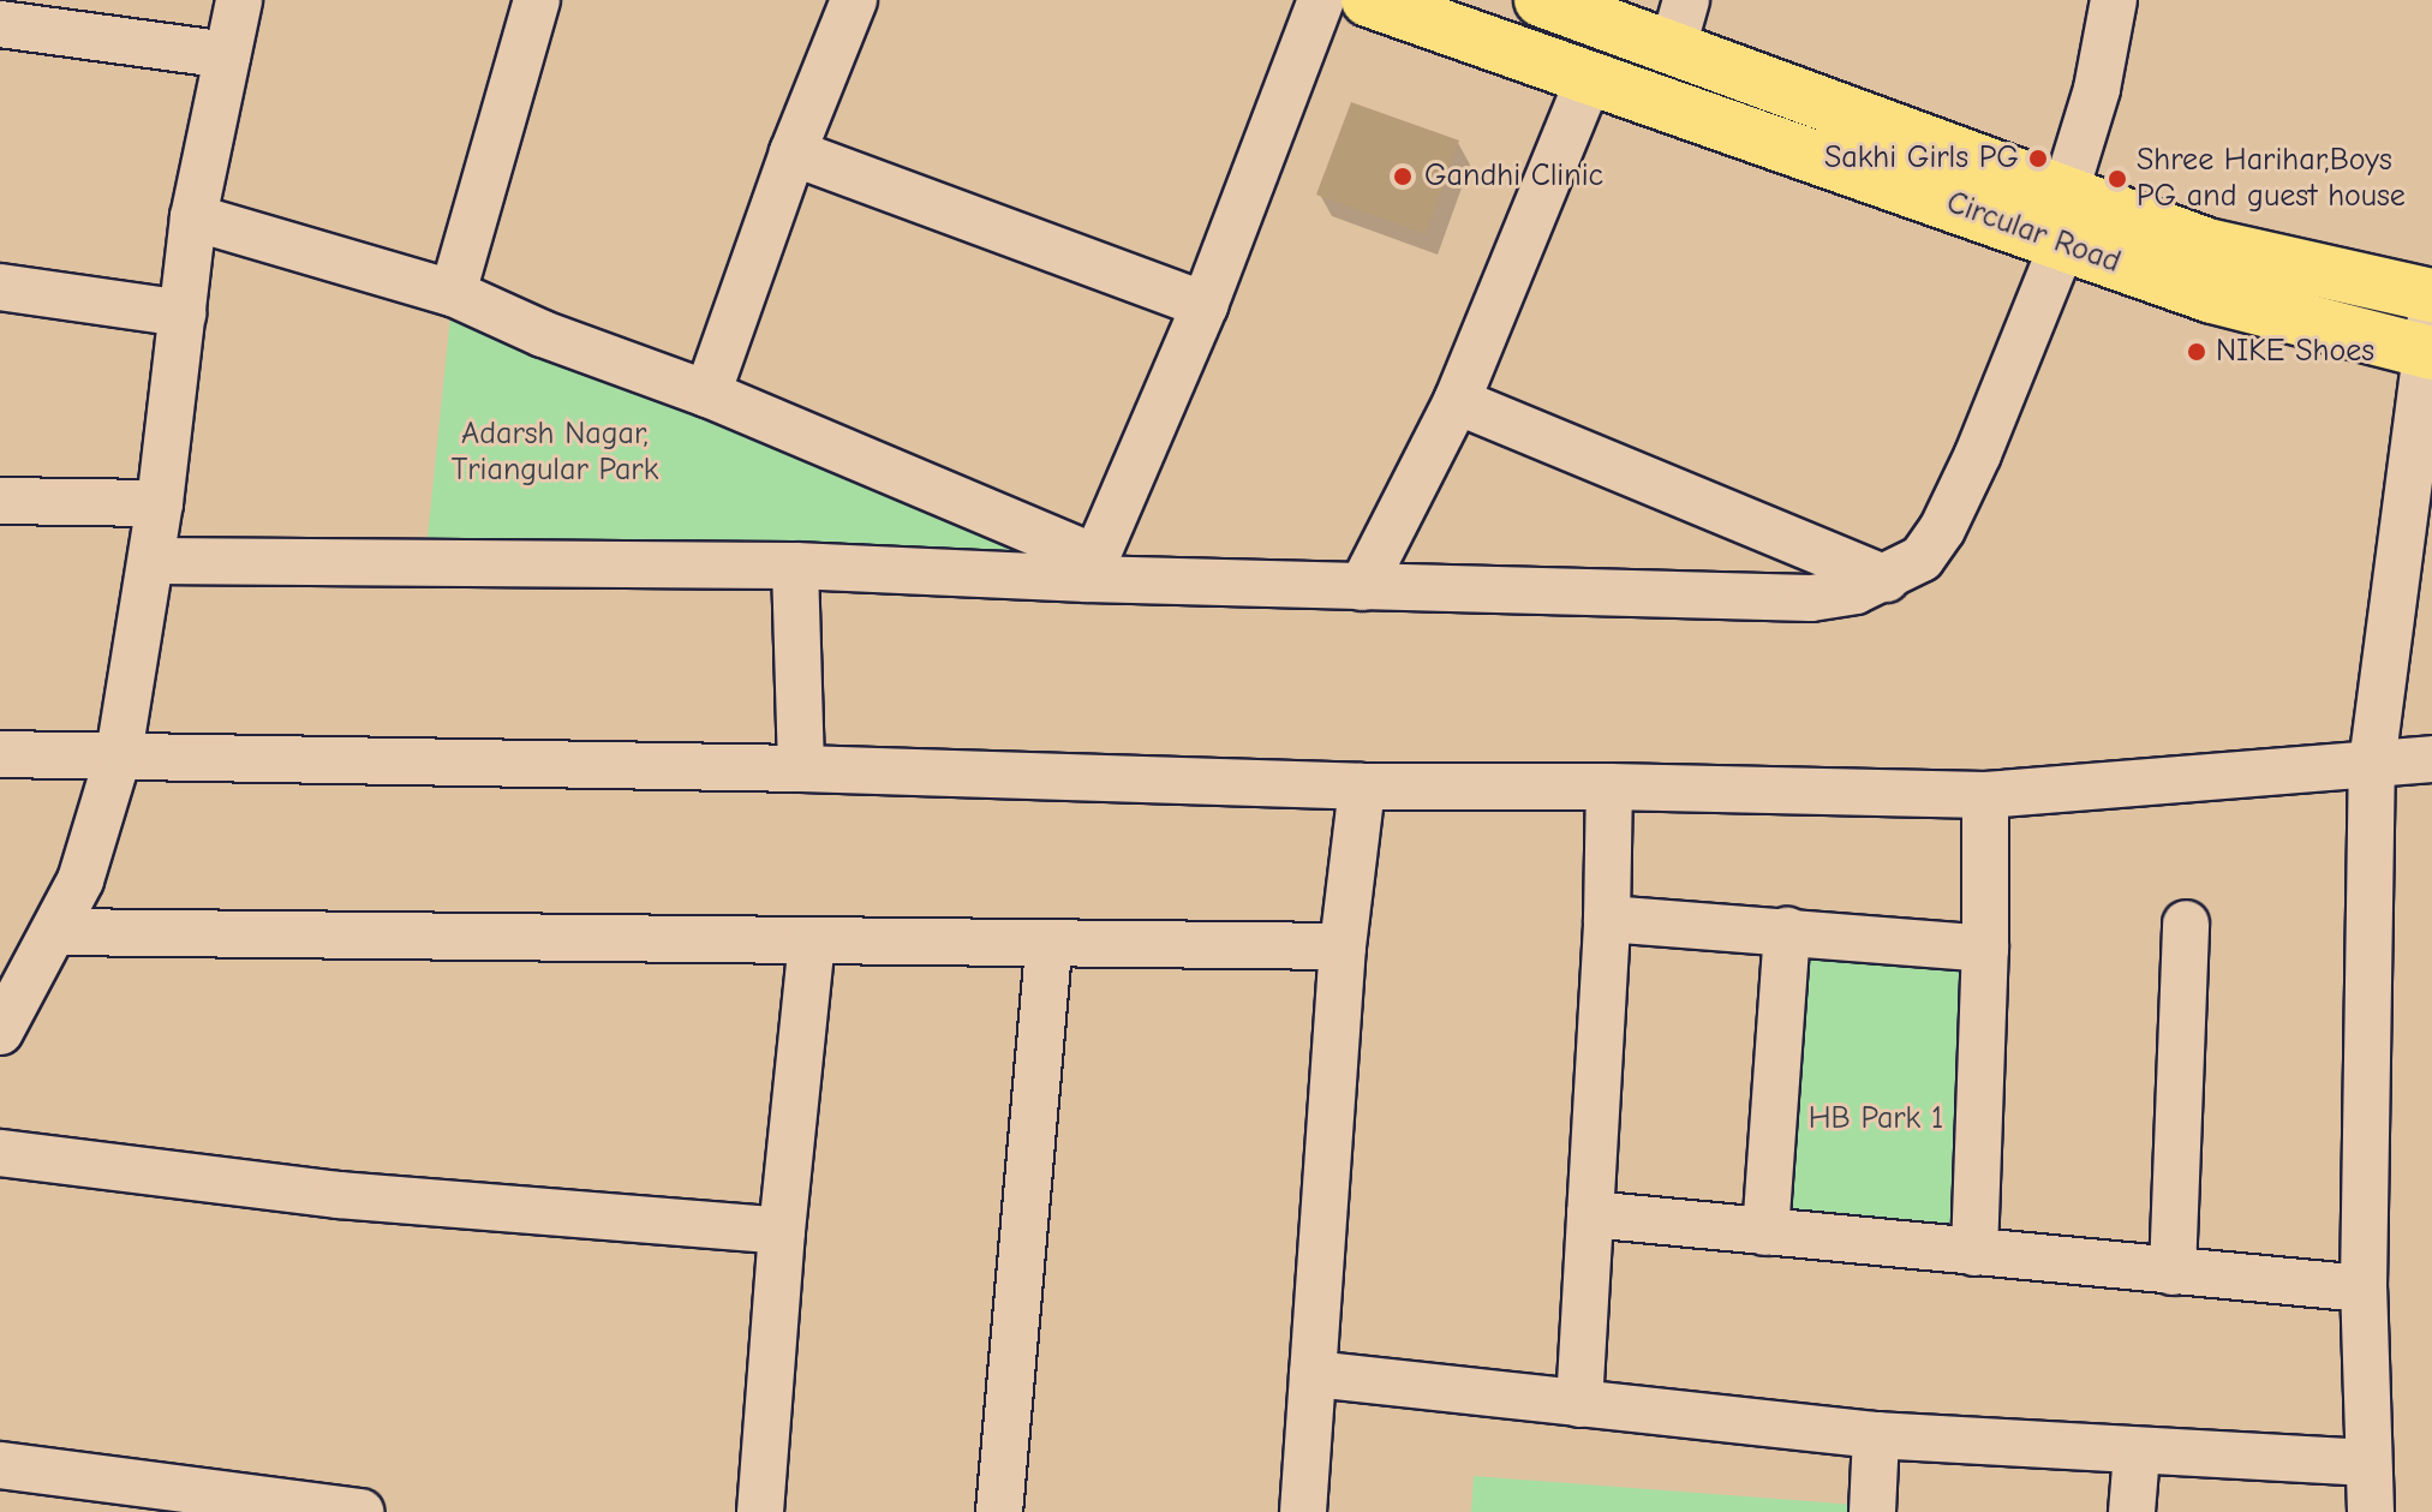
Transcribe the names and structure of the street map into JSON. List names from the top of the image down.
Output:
{
  "streets": {
    "main road": ["Circular Road"]
  },
  "parks": ["Adarsh Nagar, Triangular Park", "HB Park 1"],
  "places": [
    "Sakhi Girls PG",
    "Gandhi Clinic",
    "Shree Harihar,Boys PG and guest house",
    "NIKE Shoes"
  ]
}
